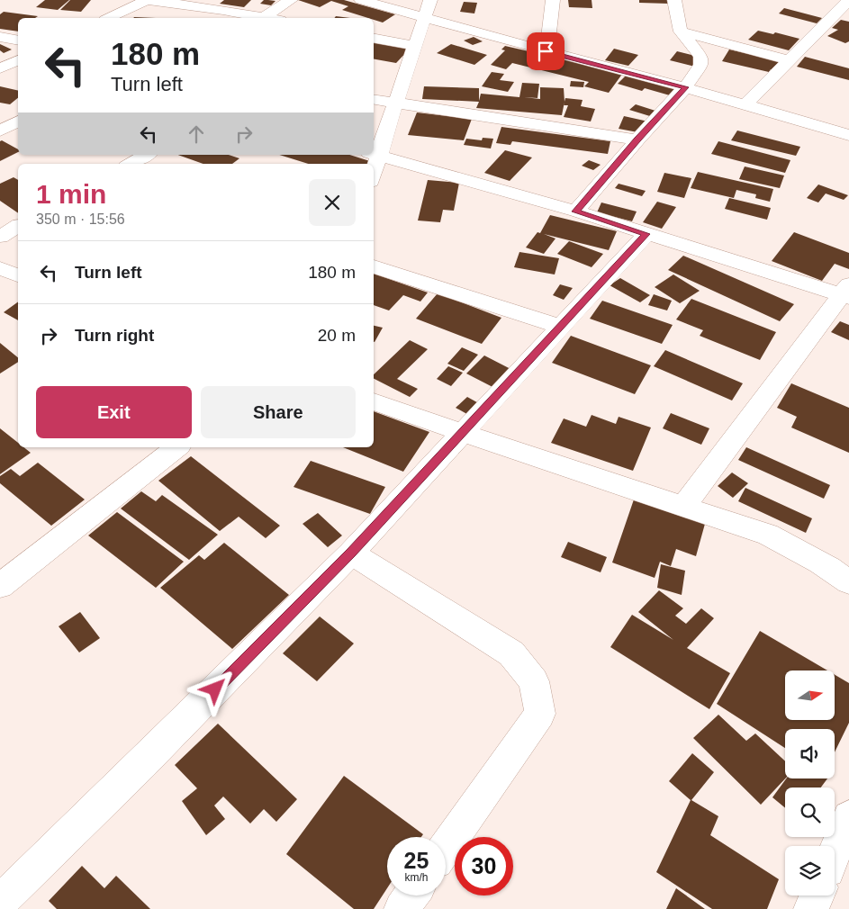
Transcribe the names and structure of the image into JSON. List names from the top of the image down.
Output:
{
  "north": "right",
  "page": {
    "turn": ["180 m", "Turn left"],
    "heading": ["1 min", "350 m · 15:56"],
    "list": [
      {
        "name": "Turn left",
        "value": "180 m"
      },
      {
        "name": "Turn right",
        "value": "20 m"
      }
    ],
    "buttons": ["Exit", "Share"],
    "speed": "25 km/h",
    "limit": "30"
  }
}
